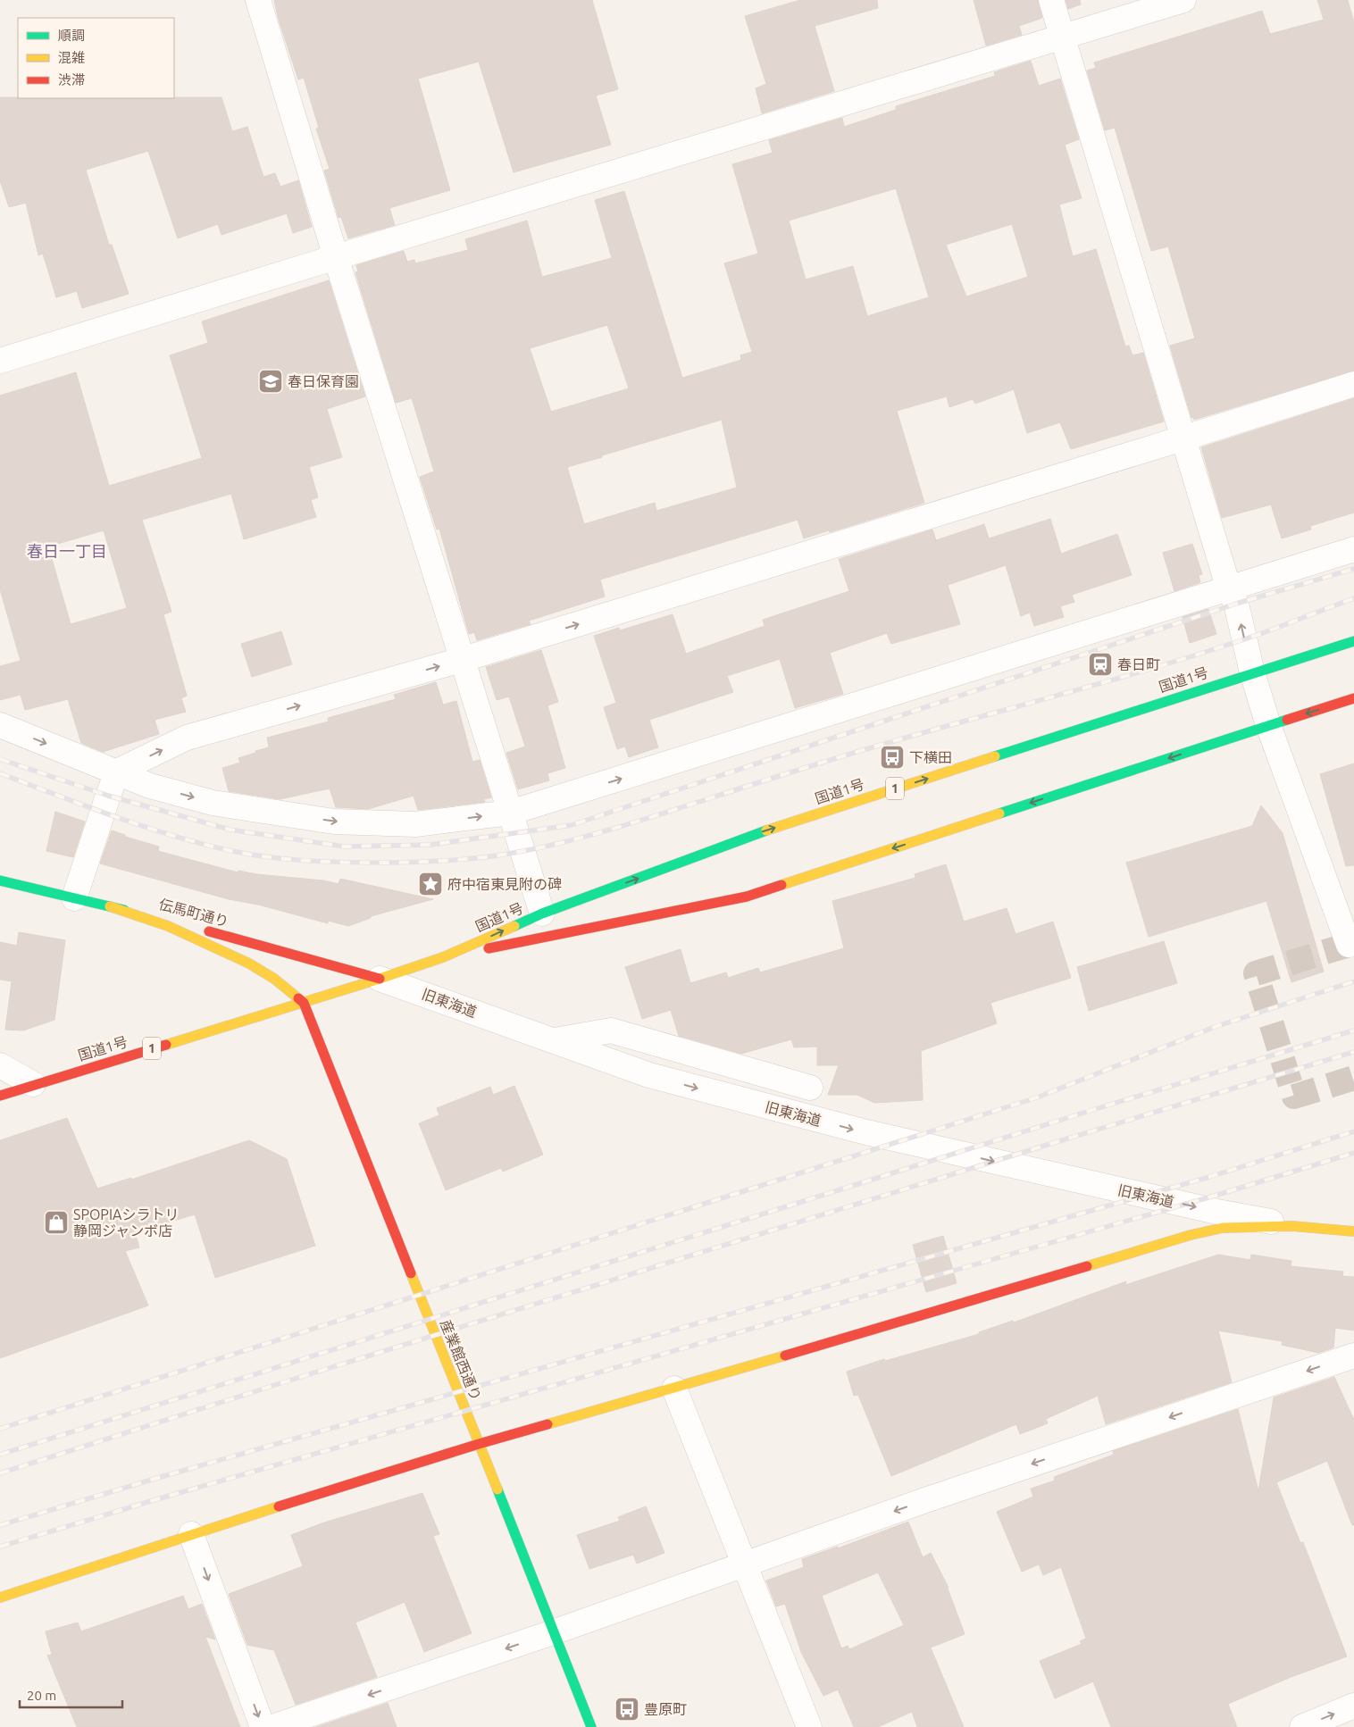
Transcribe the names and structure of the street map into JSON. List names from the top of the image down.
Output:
{
  "streets": {
    "main road": [
      "国道1号",
      "1",
      "伝馬町通り",
      "産業館西通り"
    ],
    "street": ["旧東海道"]
  },
  "crossings": [
    ["国道1号", "伝馬町通り"],
    ["国道1号", "旧東海道"],
    ["国道1号", "産業館西通り"],
    ["伝馬町通り", "旧東海道"]
  ],
  "districts": ["春日一丁目"],
  "places": {
    "school or university": ["春日保育園"],
    "station": ["春日町"],
    "bus stop": ["下横田", "豊原町"],
    "place": ["府中宿東見附の碑"],
    "shop": ["SPOPIAシラトリ 静岡ジャンボ店"]
  },
  "legend": ["順調", "混雑", "渋滞"],
  "scale_bar": "20 m"
}
